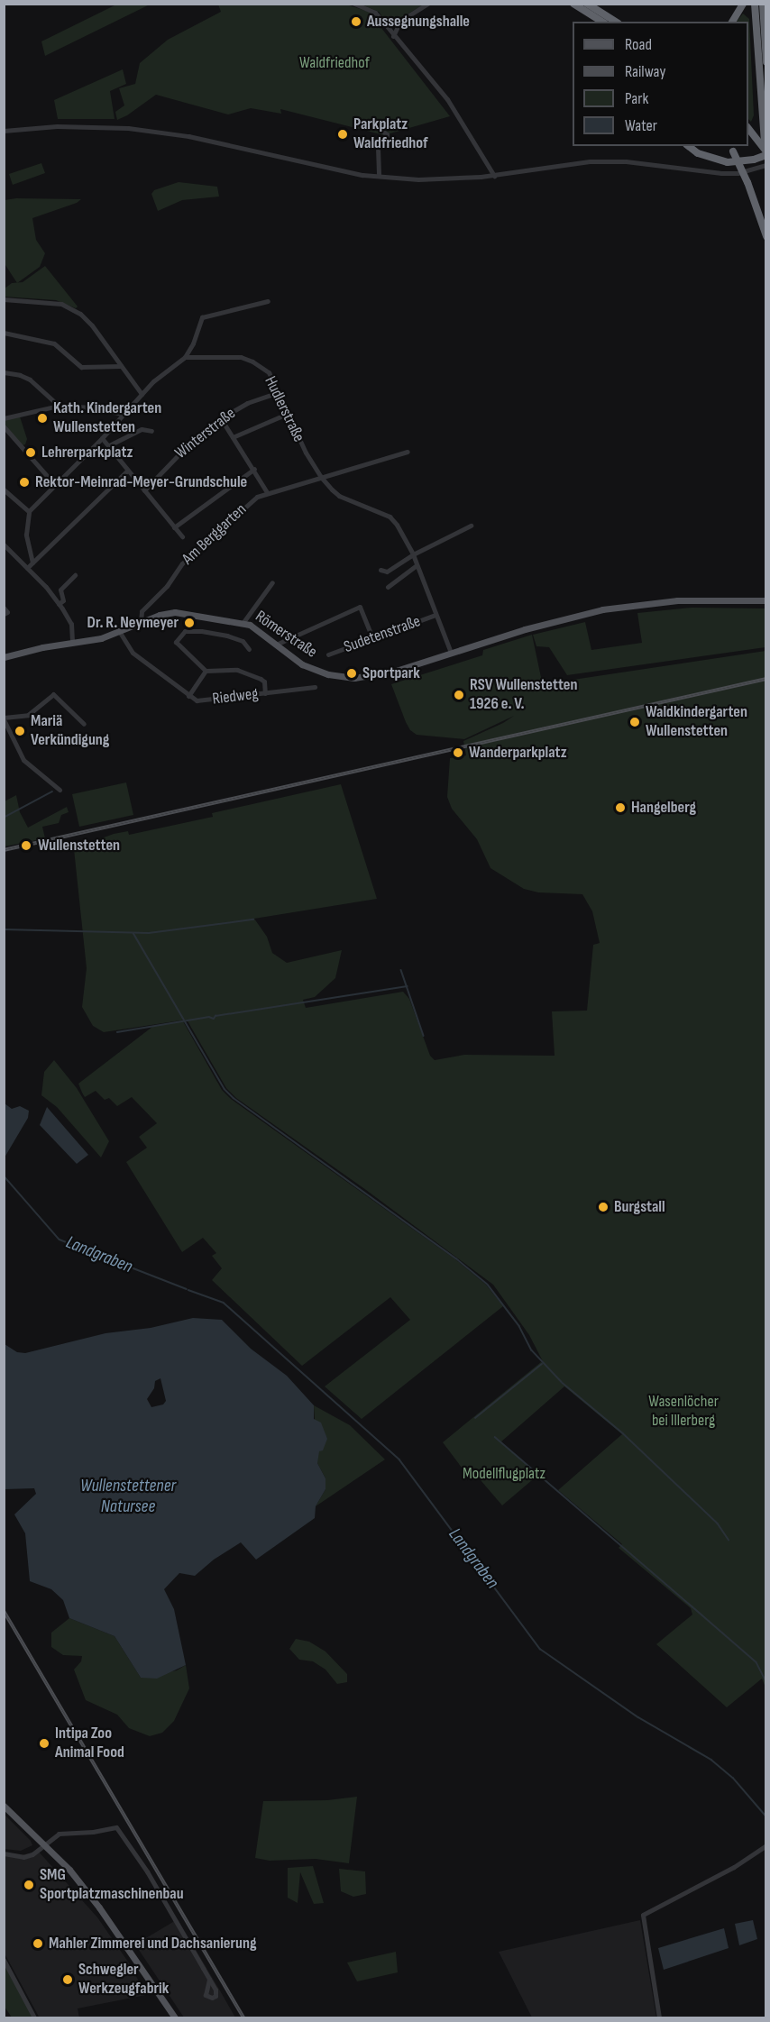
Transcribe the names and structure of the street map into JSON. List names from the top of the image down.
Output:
{
  "streets": {
    "main road": ["Römerstraße"],
    "street": [
      "Hudlerstraße",
      "Winterstraße",
      "Am Berggarten",
      "Sudetenstraße",
      "Riedweg"
    ]
  },
  "crossings": [
    ["Hudlerstraße", "Winterstraße"],
    ["Hudlerstraße", "Am Berggarten"],
    ["Hudlerstraße", "Römerstraße"],
    ["Hudlerstraße", "Sudetenstraße"],
    ["Am Berggarten", "Römerstraße"],
    ["Römerstraße", "Riedweg"]
  ],
  "water": ["Landgraben", "Wullenstettener Natursee"],
  "parks": ["Waldfriedhof", "Wasenlöcher bei Illerberg", "Modellflugplatz"],
  "places": [
    "Aussegnungshalle",
    "Parkplatz Waldfriedhof",
    "Kath. Kindergarten Wullenstetten",
    "Lehrerparkplatz",
    "Rektor-Meinrad-Meyer-Grundschule",
    "Dr. R. Neymeyer",
    "Sportpark",
    "RSV Wullenstetten 1926 e. V.",
    "Waldkindergarten Wullenstetten",
    "Mariä Verkündigung",
    "Wanderparkplatz",
    "Hangelberg",
    "Wullenstetten",
    "Burgstall",
    "Intipa Zoo Animal Food",
    "SMG Sportplatzmaschinenbau",
    "Mahler Zimmerei und Dachsanierung",
    "Schwegler Werkzeugfabrik"
  ],
  "legend": [
    "Road",
    "Railway",
    "Park",
    "Water"
  ]
}
